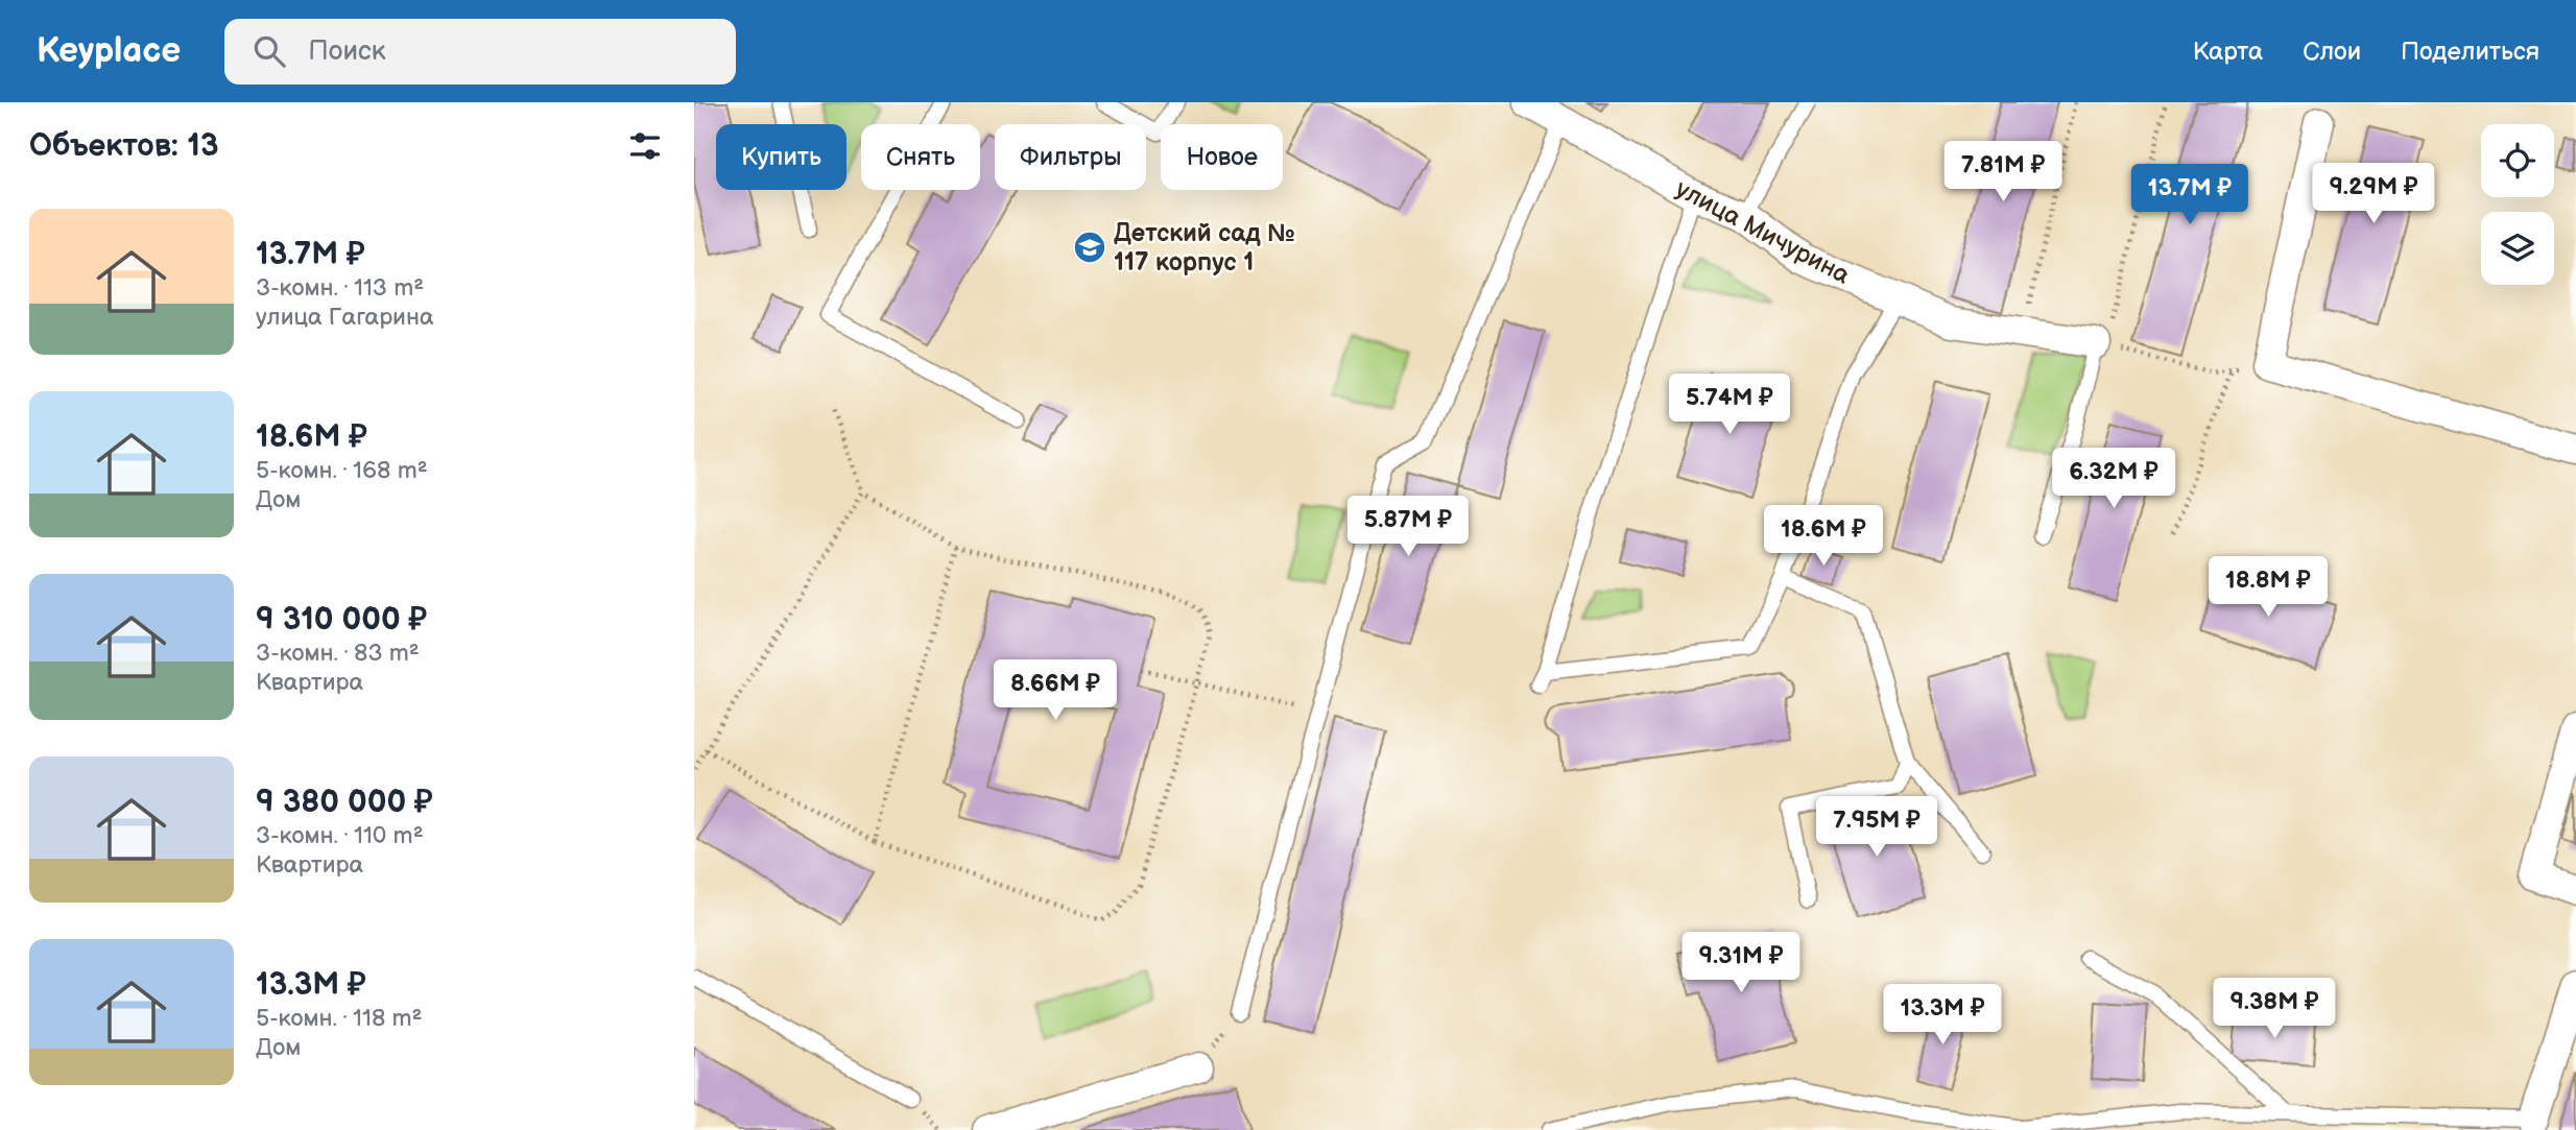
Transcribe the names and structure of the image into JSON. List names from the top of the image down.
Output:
{
  "streets": {
    "street": ["улица Мичурина"]
  },
  "places": {
    "school or university": ["Детский сад № 117 корпус 1"]
  },
  "page": {
    "header": "Keyplace",
    "search": "Поиск",
    "nav": ["Карта", "Слои", "Поделиться"],
    "heading": "Объектов: 13",
    "chip": [
      "Купить",
      "Снять",
      "Фильтры",
      "Новое"
    ],
    "price": [
      "7.81M ₽",
      "9.29M ₽",
      "13.7M ₽",
      "5.74M ₽",
      "6.32M ₽",
      "5.87M ₽",
      "18.6M ₽",
      "18.8M ₽",
      "8.66M ₽",
      "7.95M ₽",
      "9.31M ₽",
      "9.38M ₽",
      "13.3M ₽"
    ],
    "list": [
      {
        "name": "13.7M ₽",
        "note": "3-комн. · 113 m² · улица Гагарина"
      },
      {
        "name": "18.6M ₽",
        "note": "5-комн. · 168 m² · Дом"
      },
      {
        "name": "9 310 000 ₽",
        "note": "3-комн. · 83 m² · Квартира"
      },
      {
        "name": "9 380 000 ₽",
        "note": "3-комн. · 110 m² · Квартира"
      },
      {
        "name": "13.3M ₽",
        "note": "5-комн. · 118 m² · Дом"
      }
    ]
  }
}
